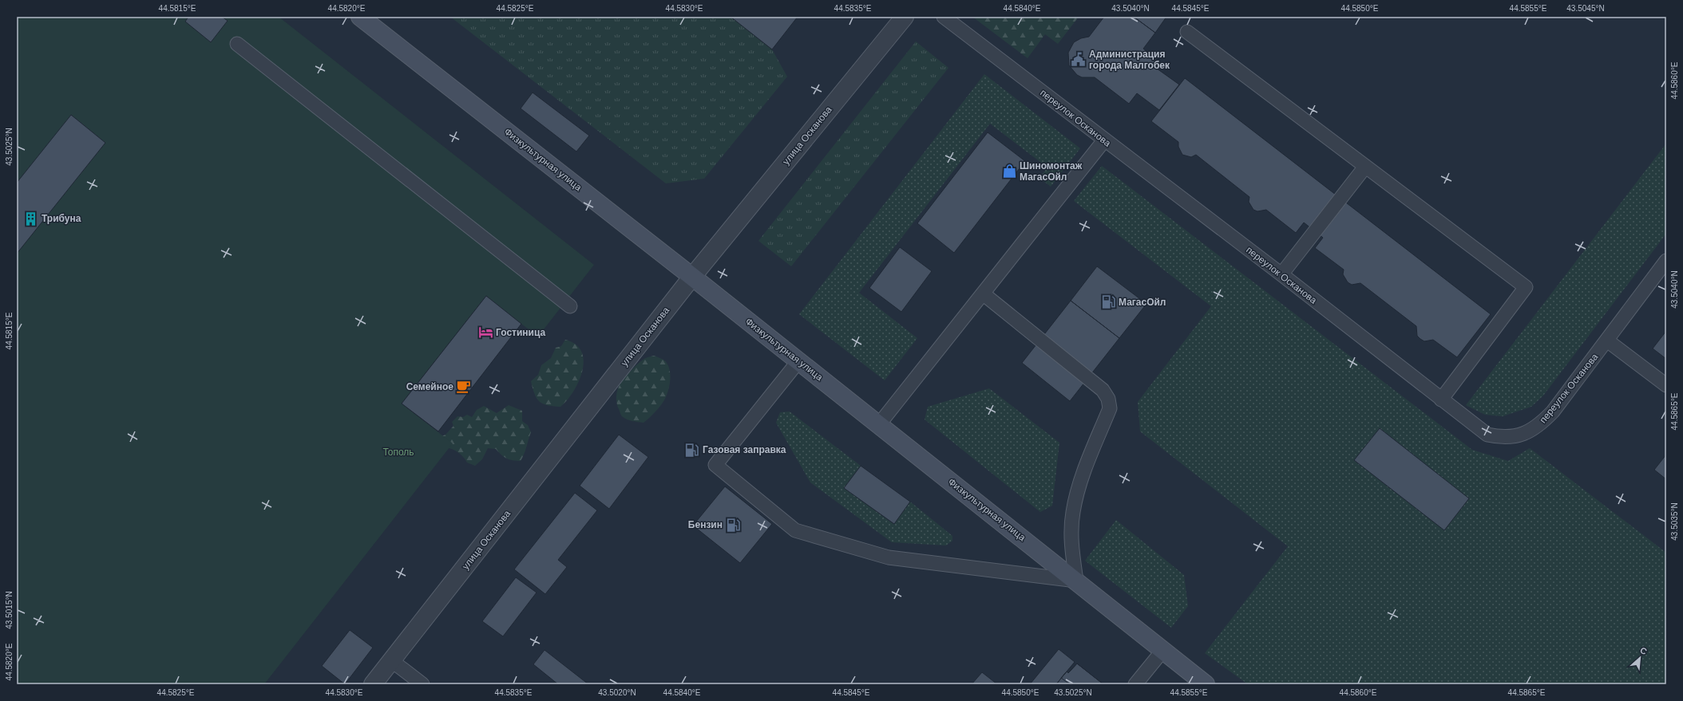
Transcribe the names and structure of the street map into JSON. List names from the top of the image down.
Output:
{
  "streets": {
    "main road": ["Физкультурная улица"],
    "street": ["улица Осканова"],
    "lane": ["переулок Осканова"]
  },
  "crossings": [
    ["улица Осканова", "Физкультурная улица"]
  ],
  "parks": ["Тополь"],
  "places": {
    "public building": ["Администрация города Малгобек"],
    "shop": ["Шиномонтаж МагасОйл"],
    "building": ["Трибуна"],
    "fuel station": ["МагасОйл", "Газовая заправка", "Бензин"],
    "hotel": ["Гостиница"],
    "cafe": ["Семейное"]
  },
  "north": "top right",
  "coordinates": [
    "44.5815°E",
    "44.5820°E",
    "44.5825°E",
    "44.5830°E",
    "44.5835°E",
    "44.5840°E",
    "43.5040°N",
    "44.5845°E",
    "44.5850°E",
    "44.5855°E",
    "43.5045°N",
    "44.5860°E",
    "43.5025°N",
    "44.5865°E",
    "43.5035°N",
    "43.5015°N",
    "43.5020°N"
  ]
}
